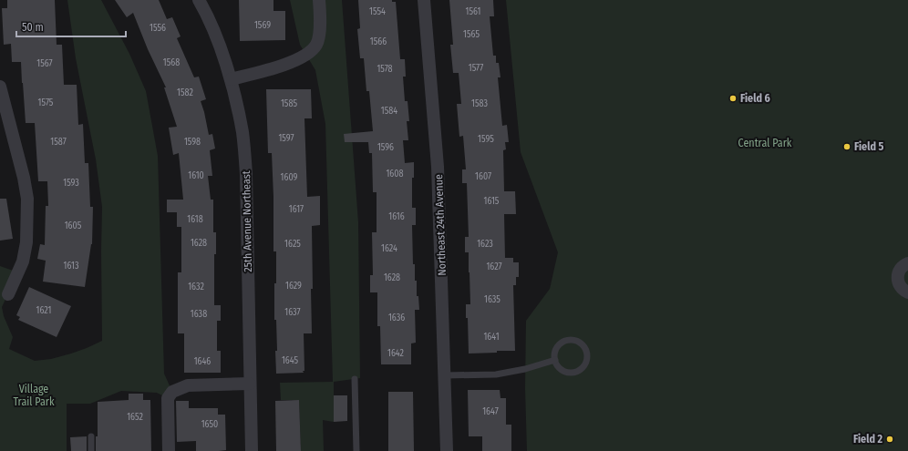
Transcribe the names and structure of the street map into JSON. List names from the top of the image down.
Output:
{
  "streets": {
    "street": ["25th Avenue Northeast", "Northeast 24th Avenue"]
  },
  "parks": ["Central Park", "Village Trail Park"],
  "places": ["Field 6", "Field 5", "Field 2"],
  "house_numbers": [
    "1554",
    "1561",
    "1569",
    "1556",
    "1565",
    "1566",
    "1568",
    "1567",
    "1577",
    "1578",
    "1582",
    "1575",
    "1585",
    "1583",
    "1584",
    "1597",
    "1595",
    "1587",
    "1598",
    "1596",
    "1608",
    "1610",
    "1607",
    "1609",
    "1593",
    "1615",
    "1617",
    "1616",
    "1618",
    "1605",
    "1628",
    "1625",
    "1623",
    "1624",
    "1613",
    "1627",
    "1628",
    "1629",
    "1632",
    "1635",
    "1621",
    "1637",
    "1638",
    "1636",
    "1641",
    "1642",
    "1645",
    "1646",
    "1647",
    "1652",
    "1650"
  ],
  "scale_bar": "50 m"
}
